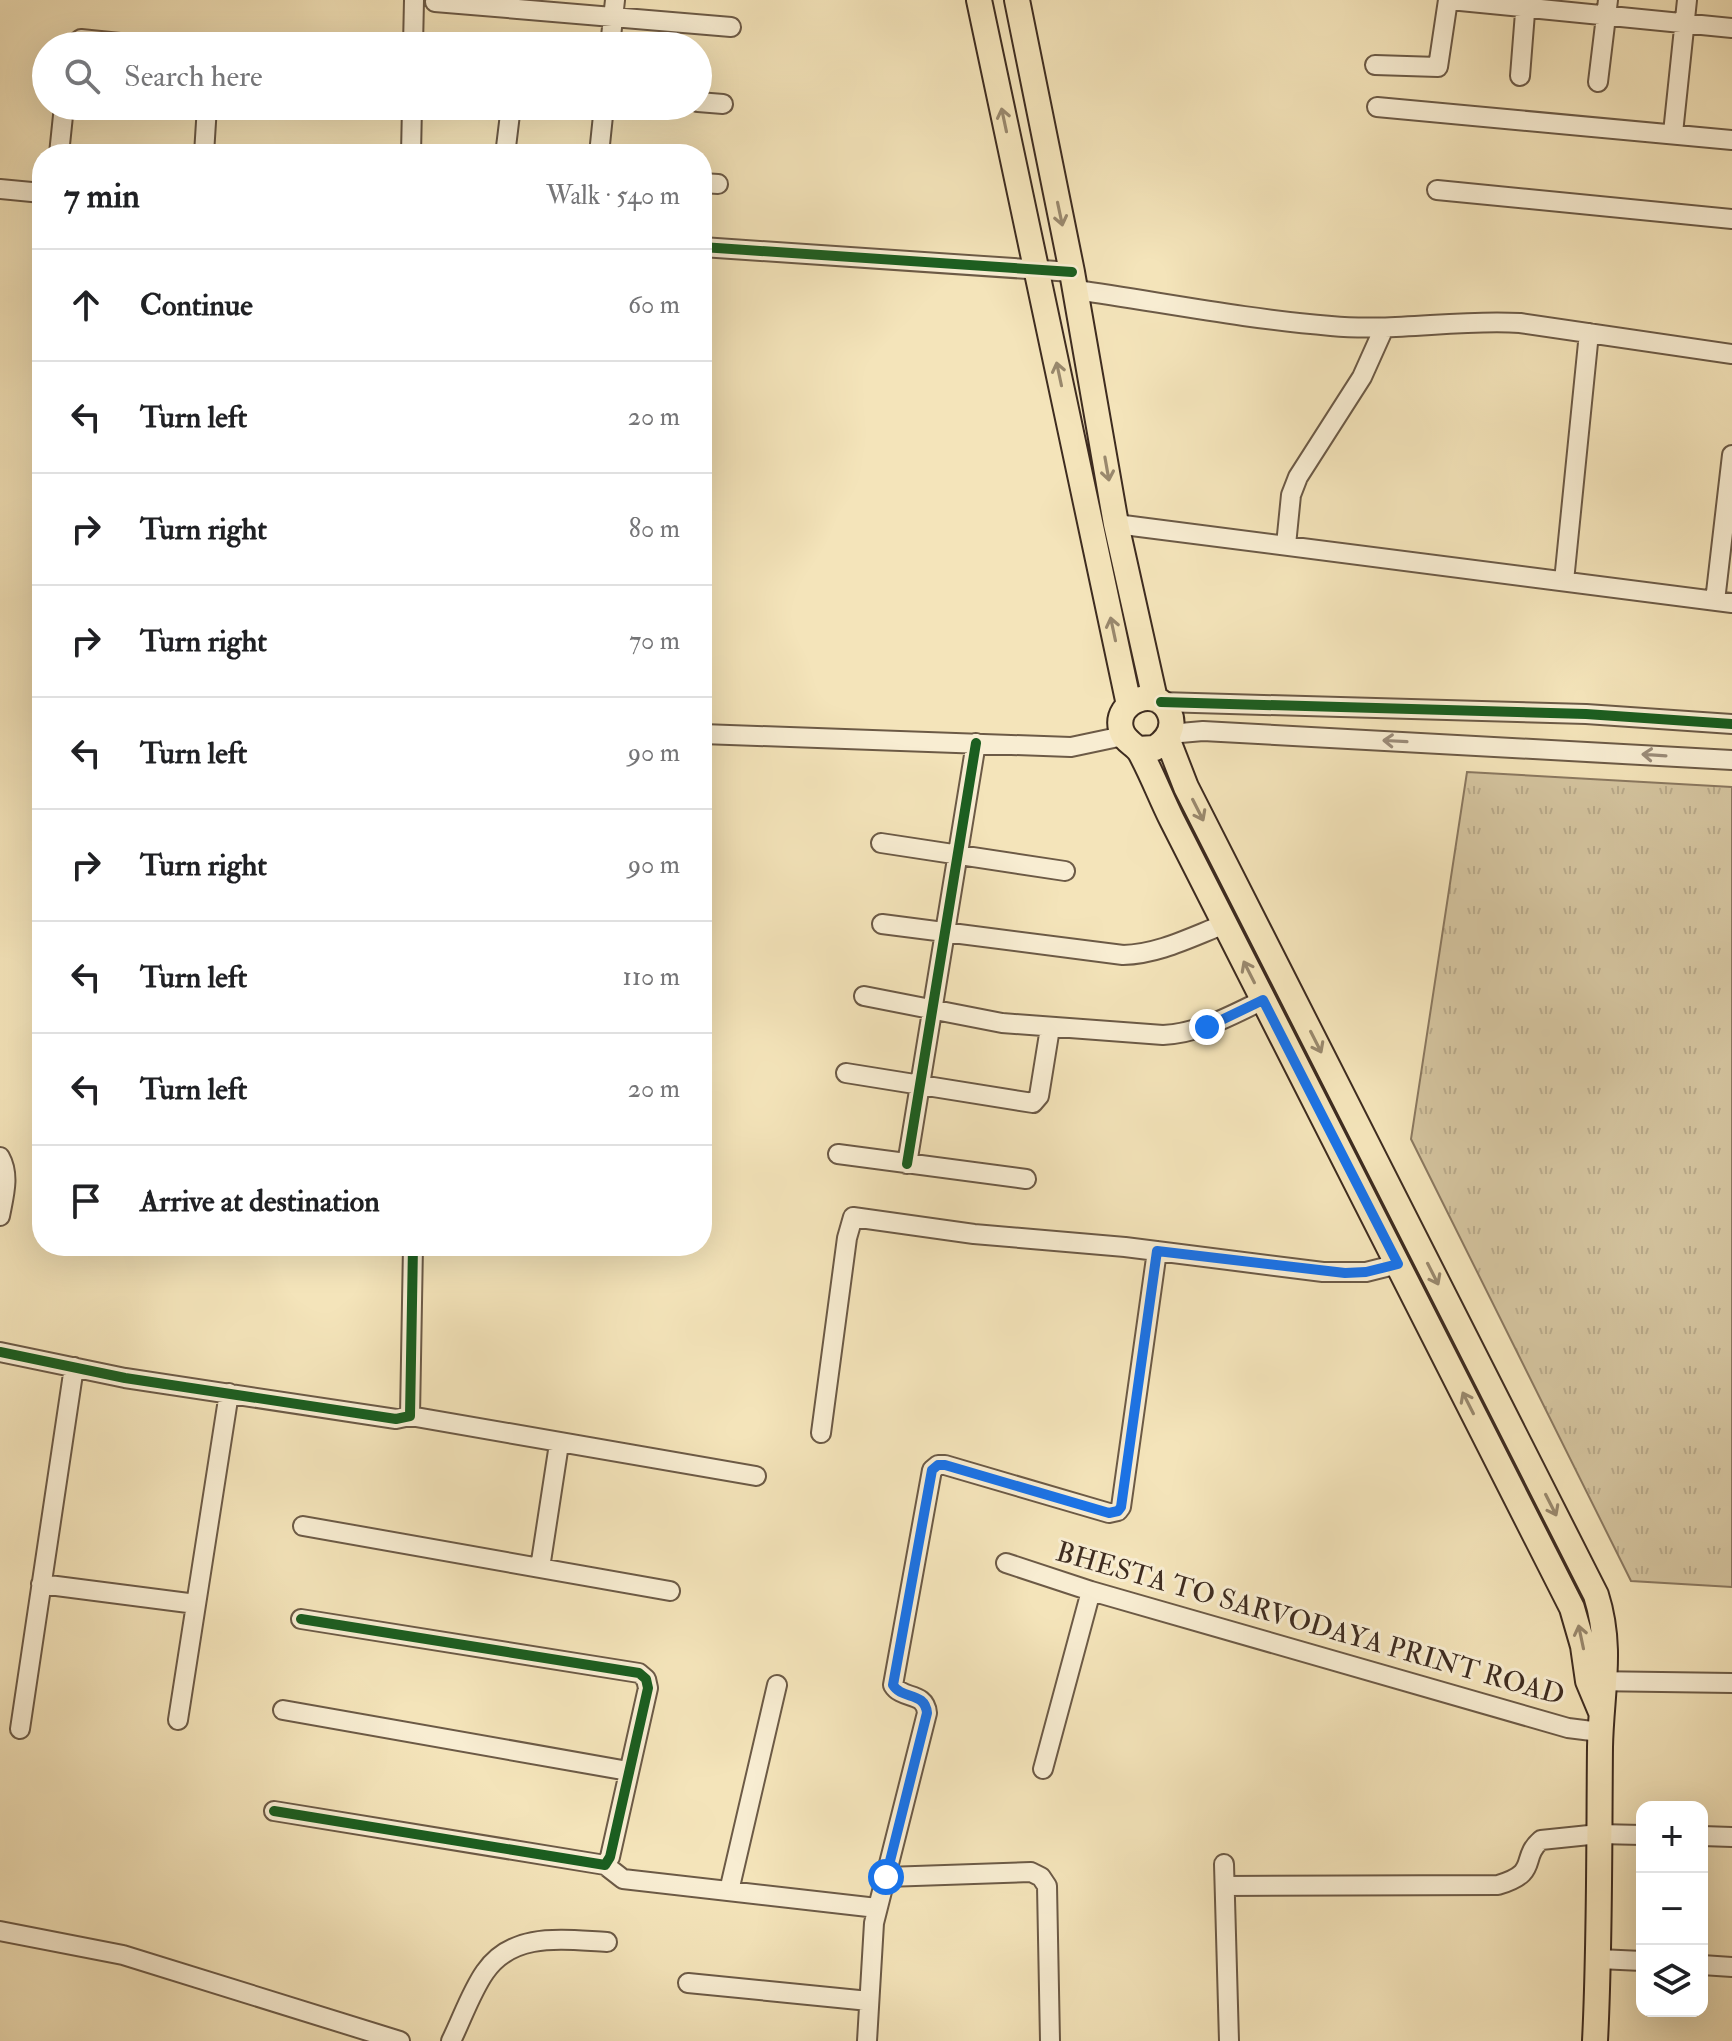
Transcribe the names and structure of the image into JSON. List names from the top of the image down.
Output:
{
  "streets": {
    "street": ["BHESTA TO SARVODAYA PRINT ROAD"]
  },
  "page": {
    "search": "Search here",
    "heading": ["7 min", "Walk · 540 m"],
    "list": [
      ["Continue", "60 m"],
      ["Turn left", "20 m"],
      ["Turn right", "80 m"],
      ["Turn right", "70 m"],
      ["Turn left", "90 m"],
      ["Turn right", "90 m"],
      ["Turn left", "110 m"],
      ["Turn left", "20 m"],
      "Arrive at destination"
    ],
    "map_buttons": ["+", "−"]
  }
}
